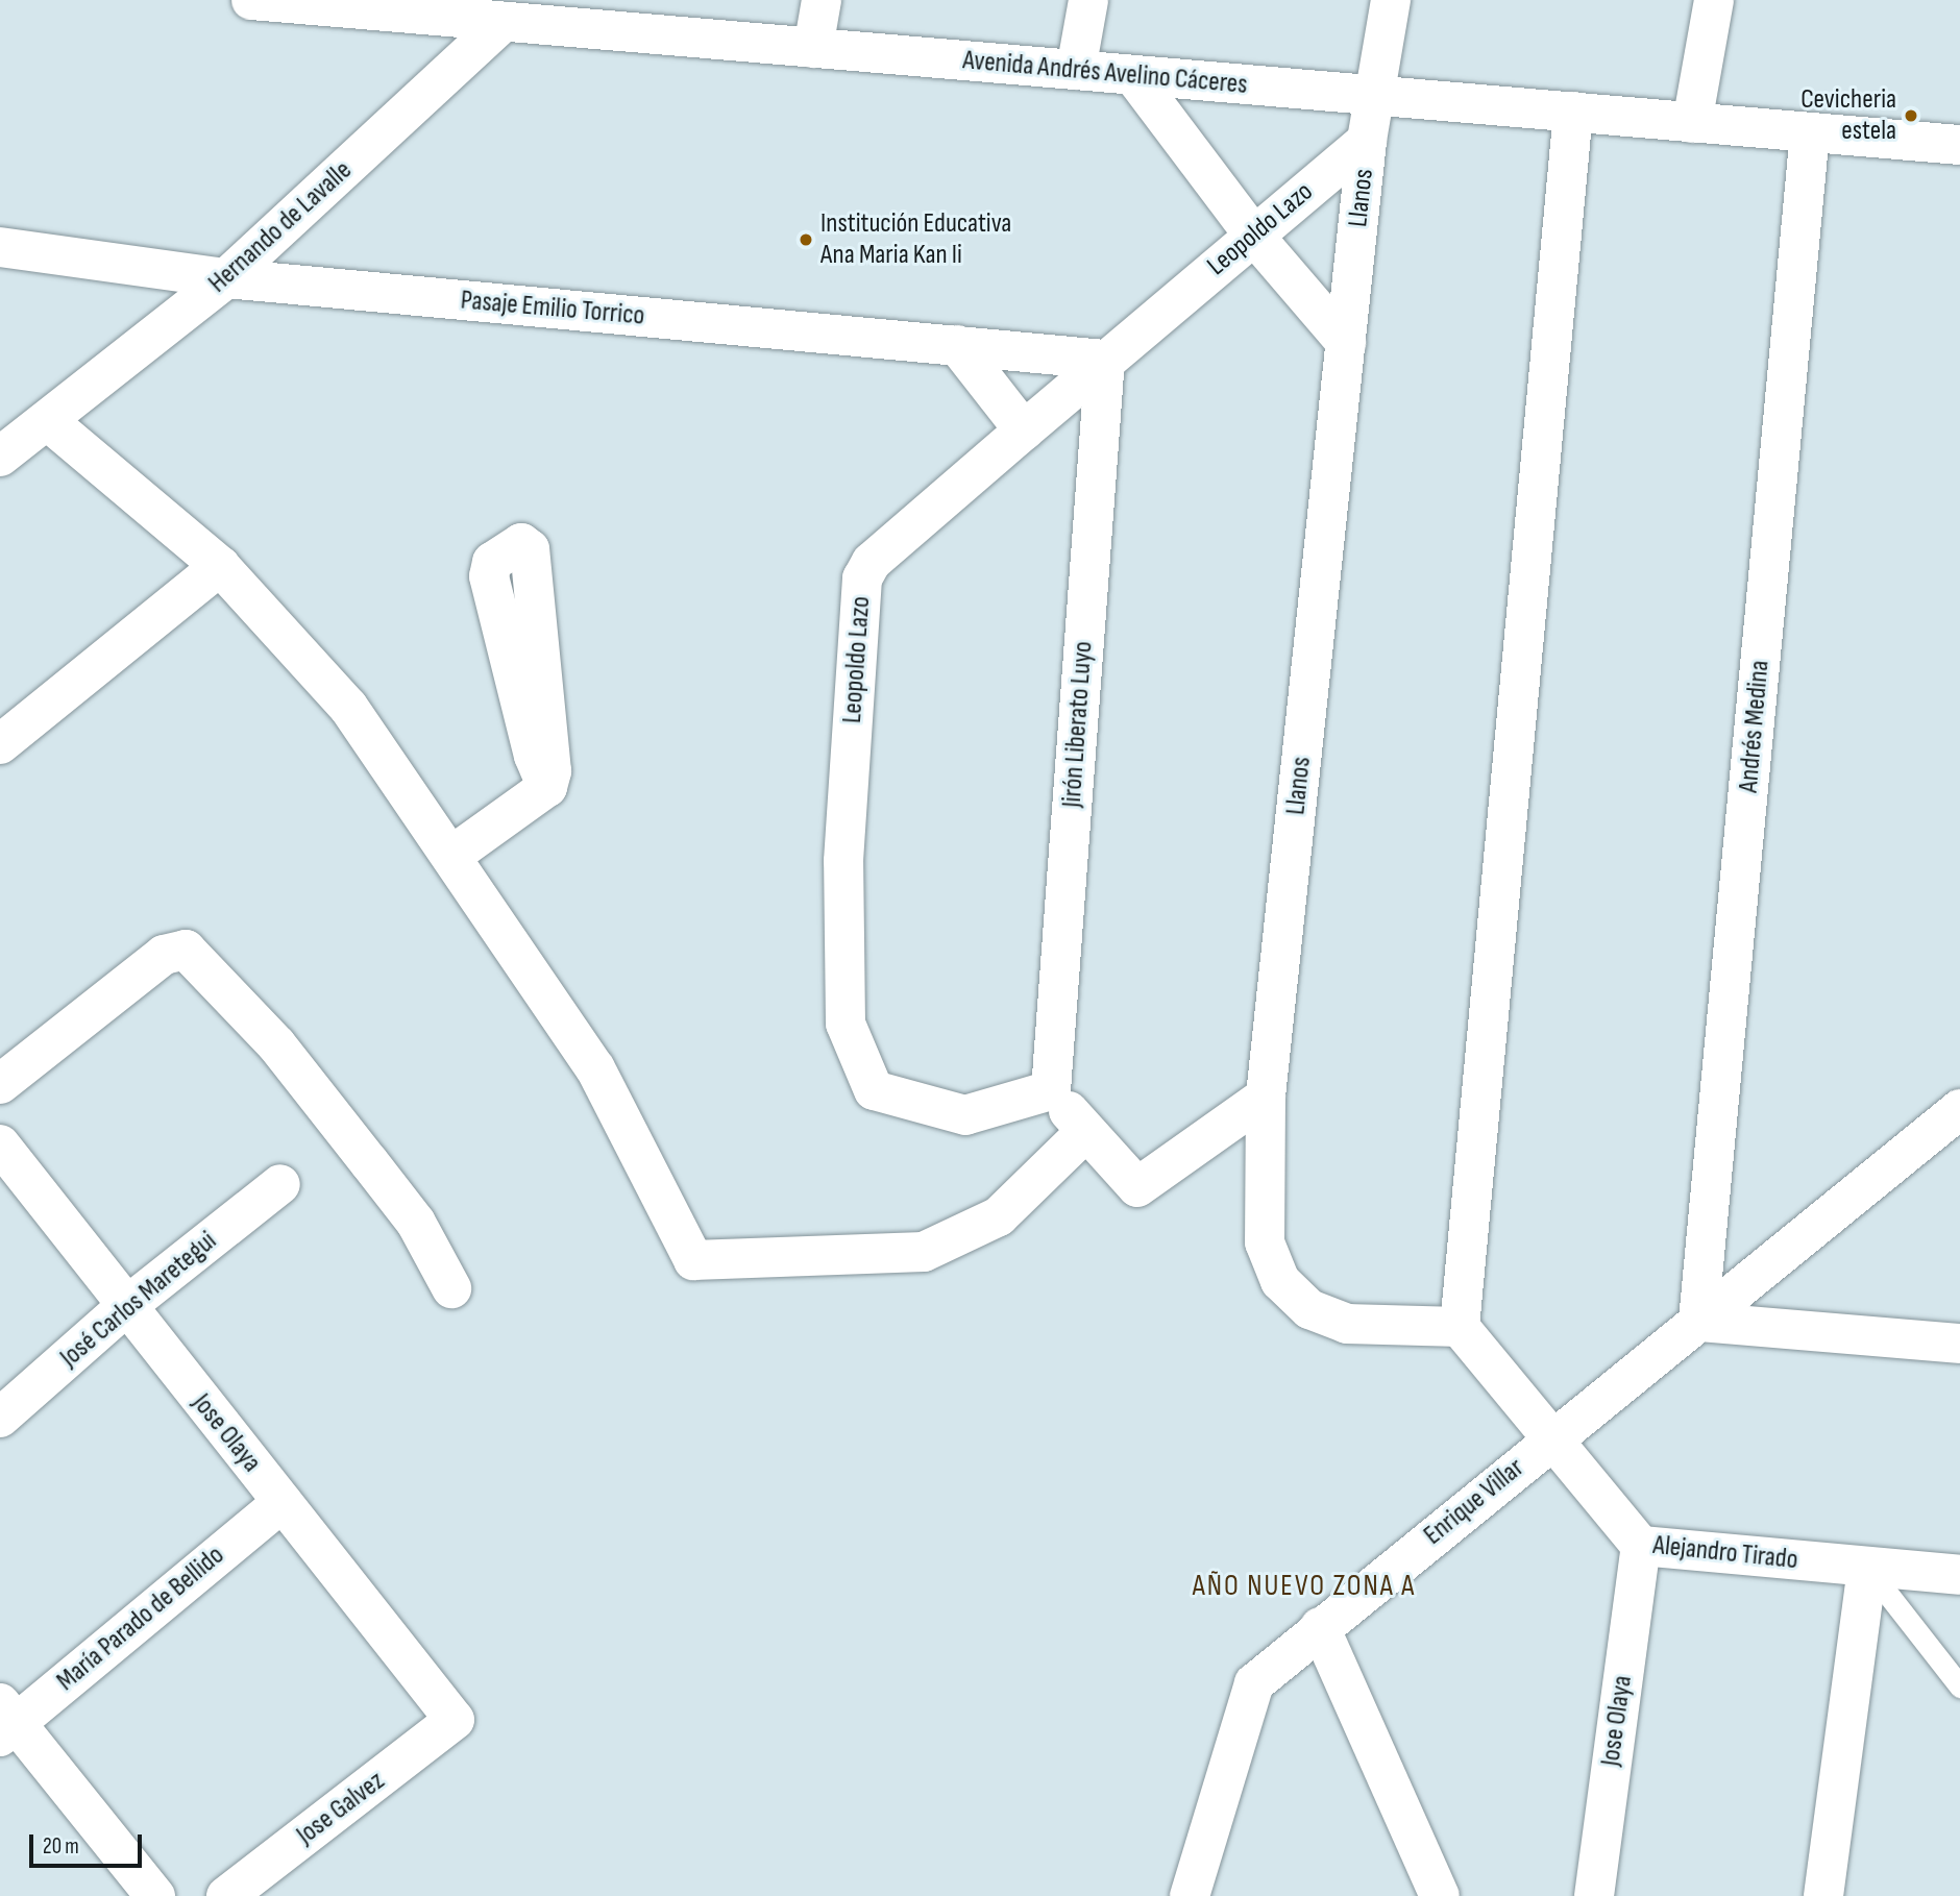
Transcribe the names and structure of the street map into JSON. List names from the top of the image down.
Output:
{
  "streets": {
    "street": [
      "Avenida Andrés Avelino Cáceres",
      "Llanos",
      "Hernando de Lavalle",
      "Leopoldo Lazo",
      "Pasaje Emilio Torrico",
      "Jirón Liberato Luyo",
      "Andrés Medina",
      "José Carlos Maretegui",
      "Jose Olaya",
      "Enrique Villar",
      "Alejandro Tirado",
      "María Parado de Bellido",
      "Jose Galvez"
    ]
  },
  "crossings": [
    ["Avenida Andrés Avelino Cáceres", "Llanos"],
    ["Avenida Andrés Avelino Cáceres", "Hernando de Lavalle"],
    ["Avenida Andrés Avelino Cáceres", "Andrés Medina"],
    ["Llanos", "Leopoldo Lazo"],
    ["Llanos", "Alejandro Tirado"],
    ["Hernando de Lavalle", "Pasaje Emilio Torrico"],
    ["Leopoldo Lazo", "Pasaje Emilio Torrico"],
    ["Leopoldo Lazo", "Jirón Liberato Luyo"],
    ["Pasaje Emilio Torrico", "Jirón Liberato Luyo"],
    ["Andrés Medina", "Enrique Villar"],
    ["José Carlos Maretegui", "Jose Olaya"],
    ["Jose Olaya", "Alejandro Tirado"],
    ["Jose Olaya", "María Parado de Bellido"],
    ["Jose Olaya", "Jose Galvez"],
    ["Enrique Villar", "Alejandro Tirado"]
  ],
  "districts": ["AÑO NUEVO ZONA A"],
  "places": ["Cevicheria estela", "Institución Educativa Ana Maria Kan Ii"],
  "scale_bar": "20 m"
}
